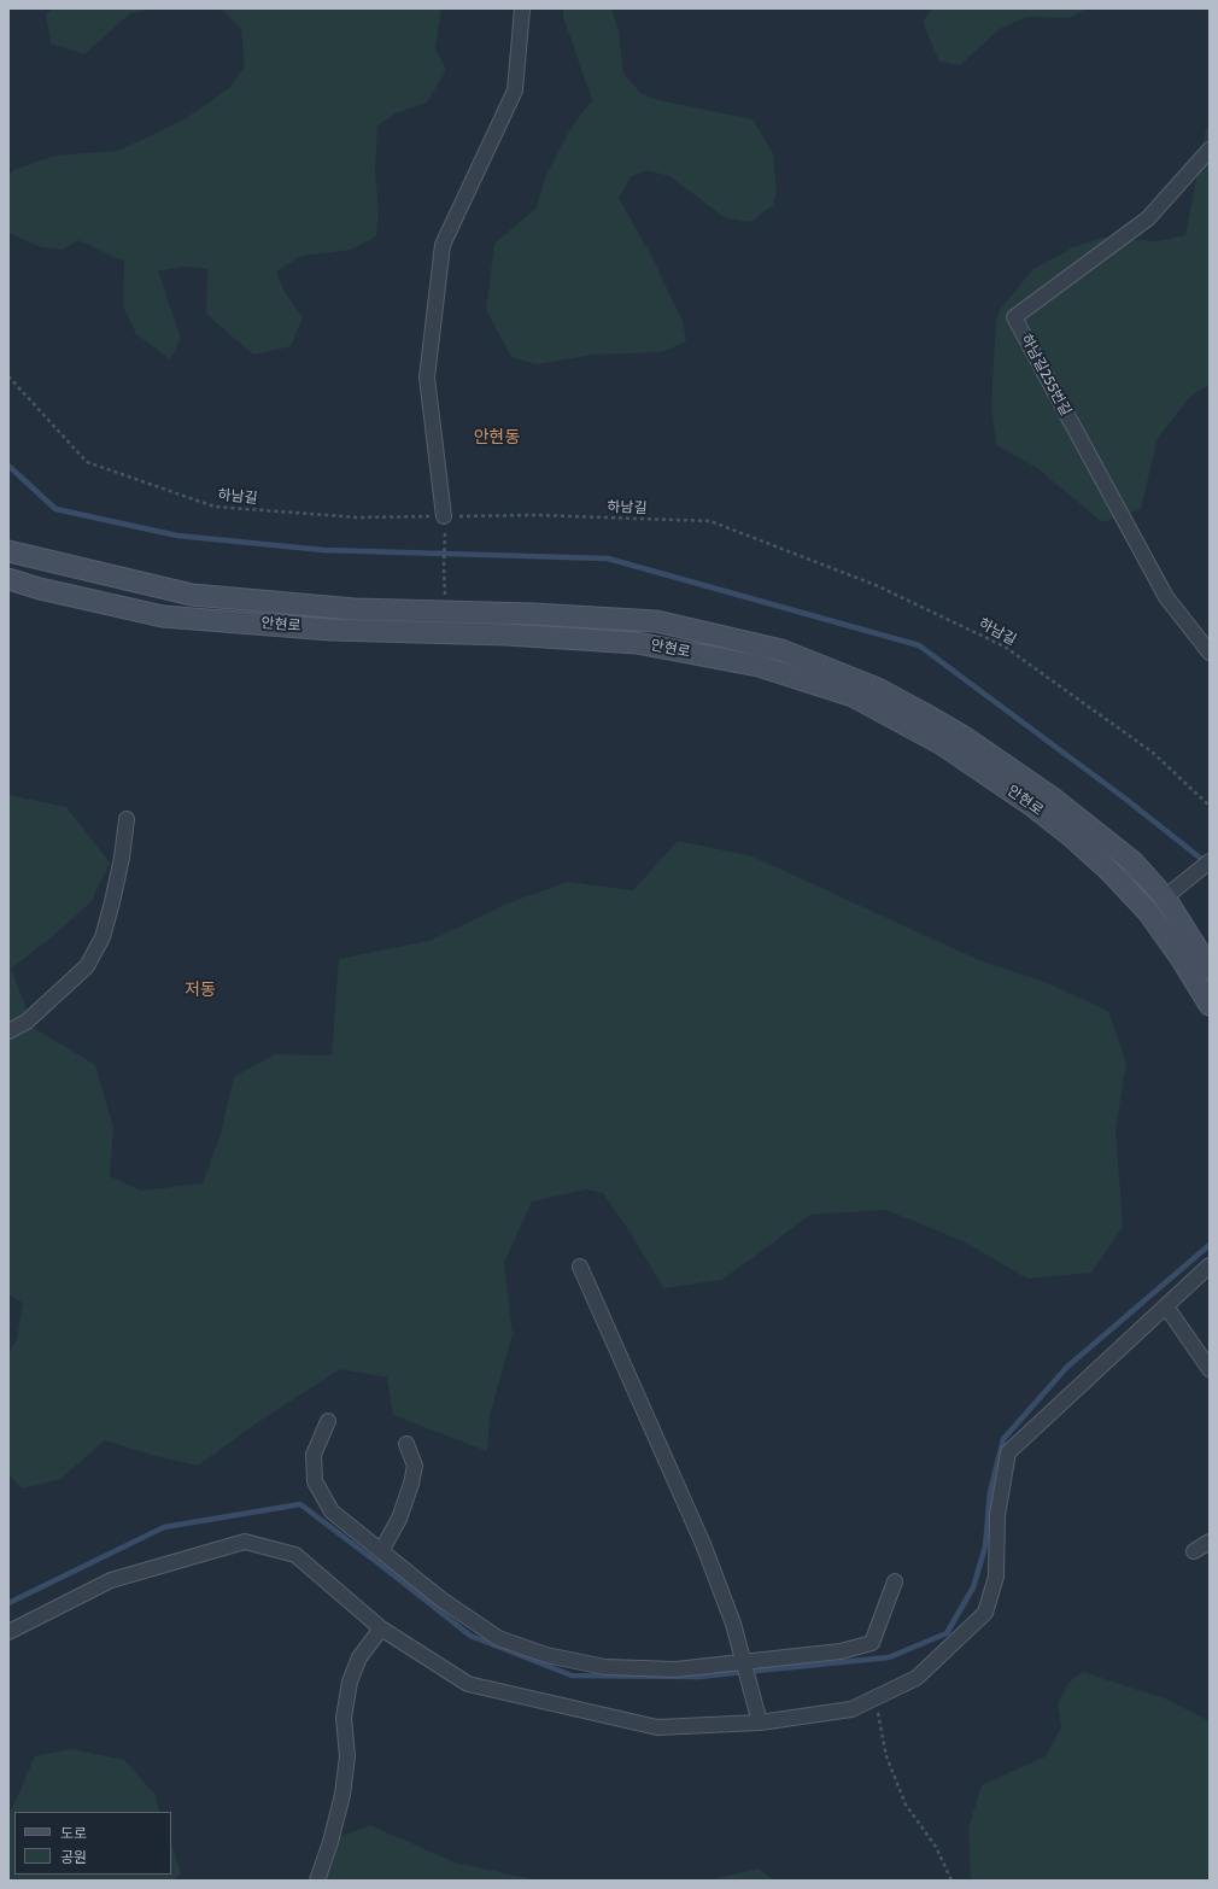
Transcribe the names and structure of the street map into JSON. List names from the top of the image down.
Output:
{
  "streets": {
    "street": ["하남길255번길", "안현로"],
    "path": ["하남길"]
  },
  "districts": ["안현동", "저동"],
  "legend": ["도로", "공원"]
}
